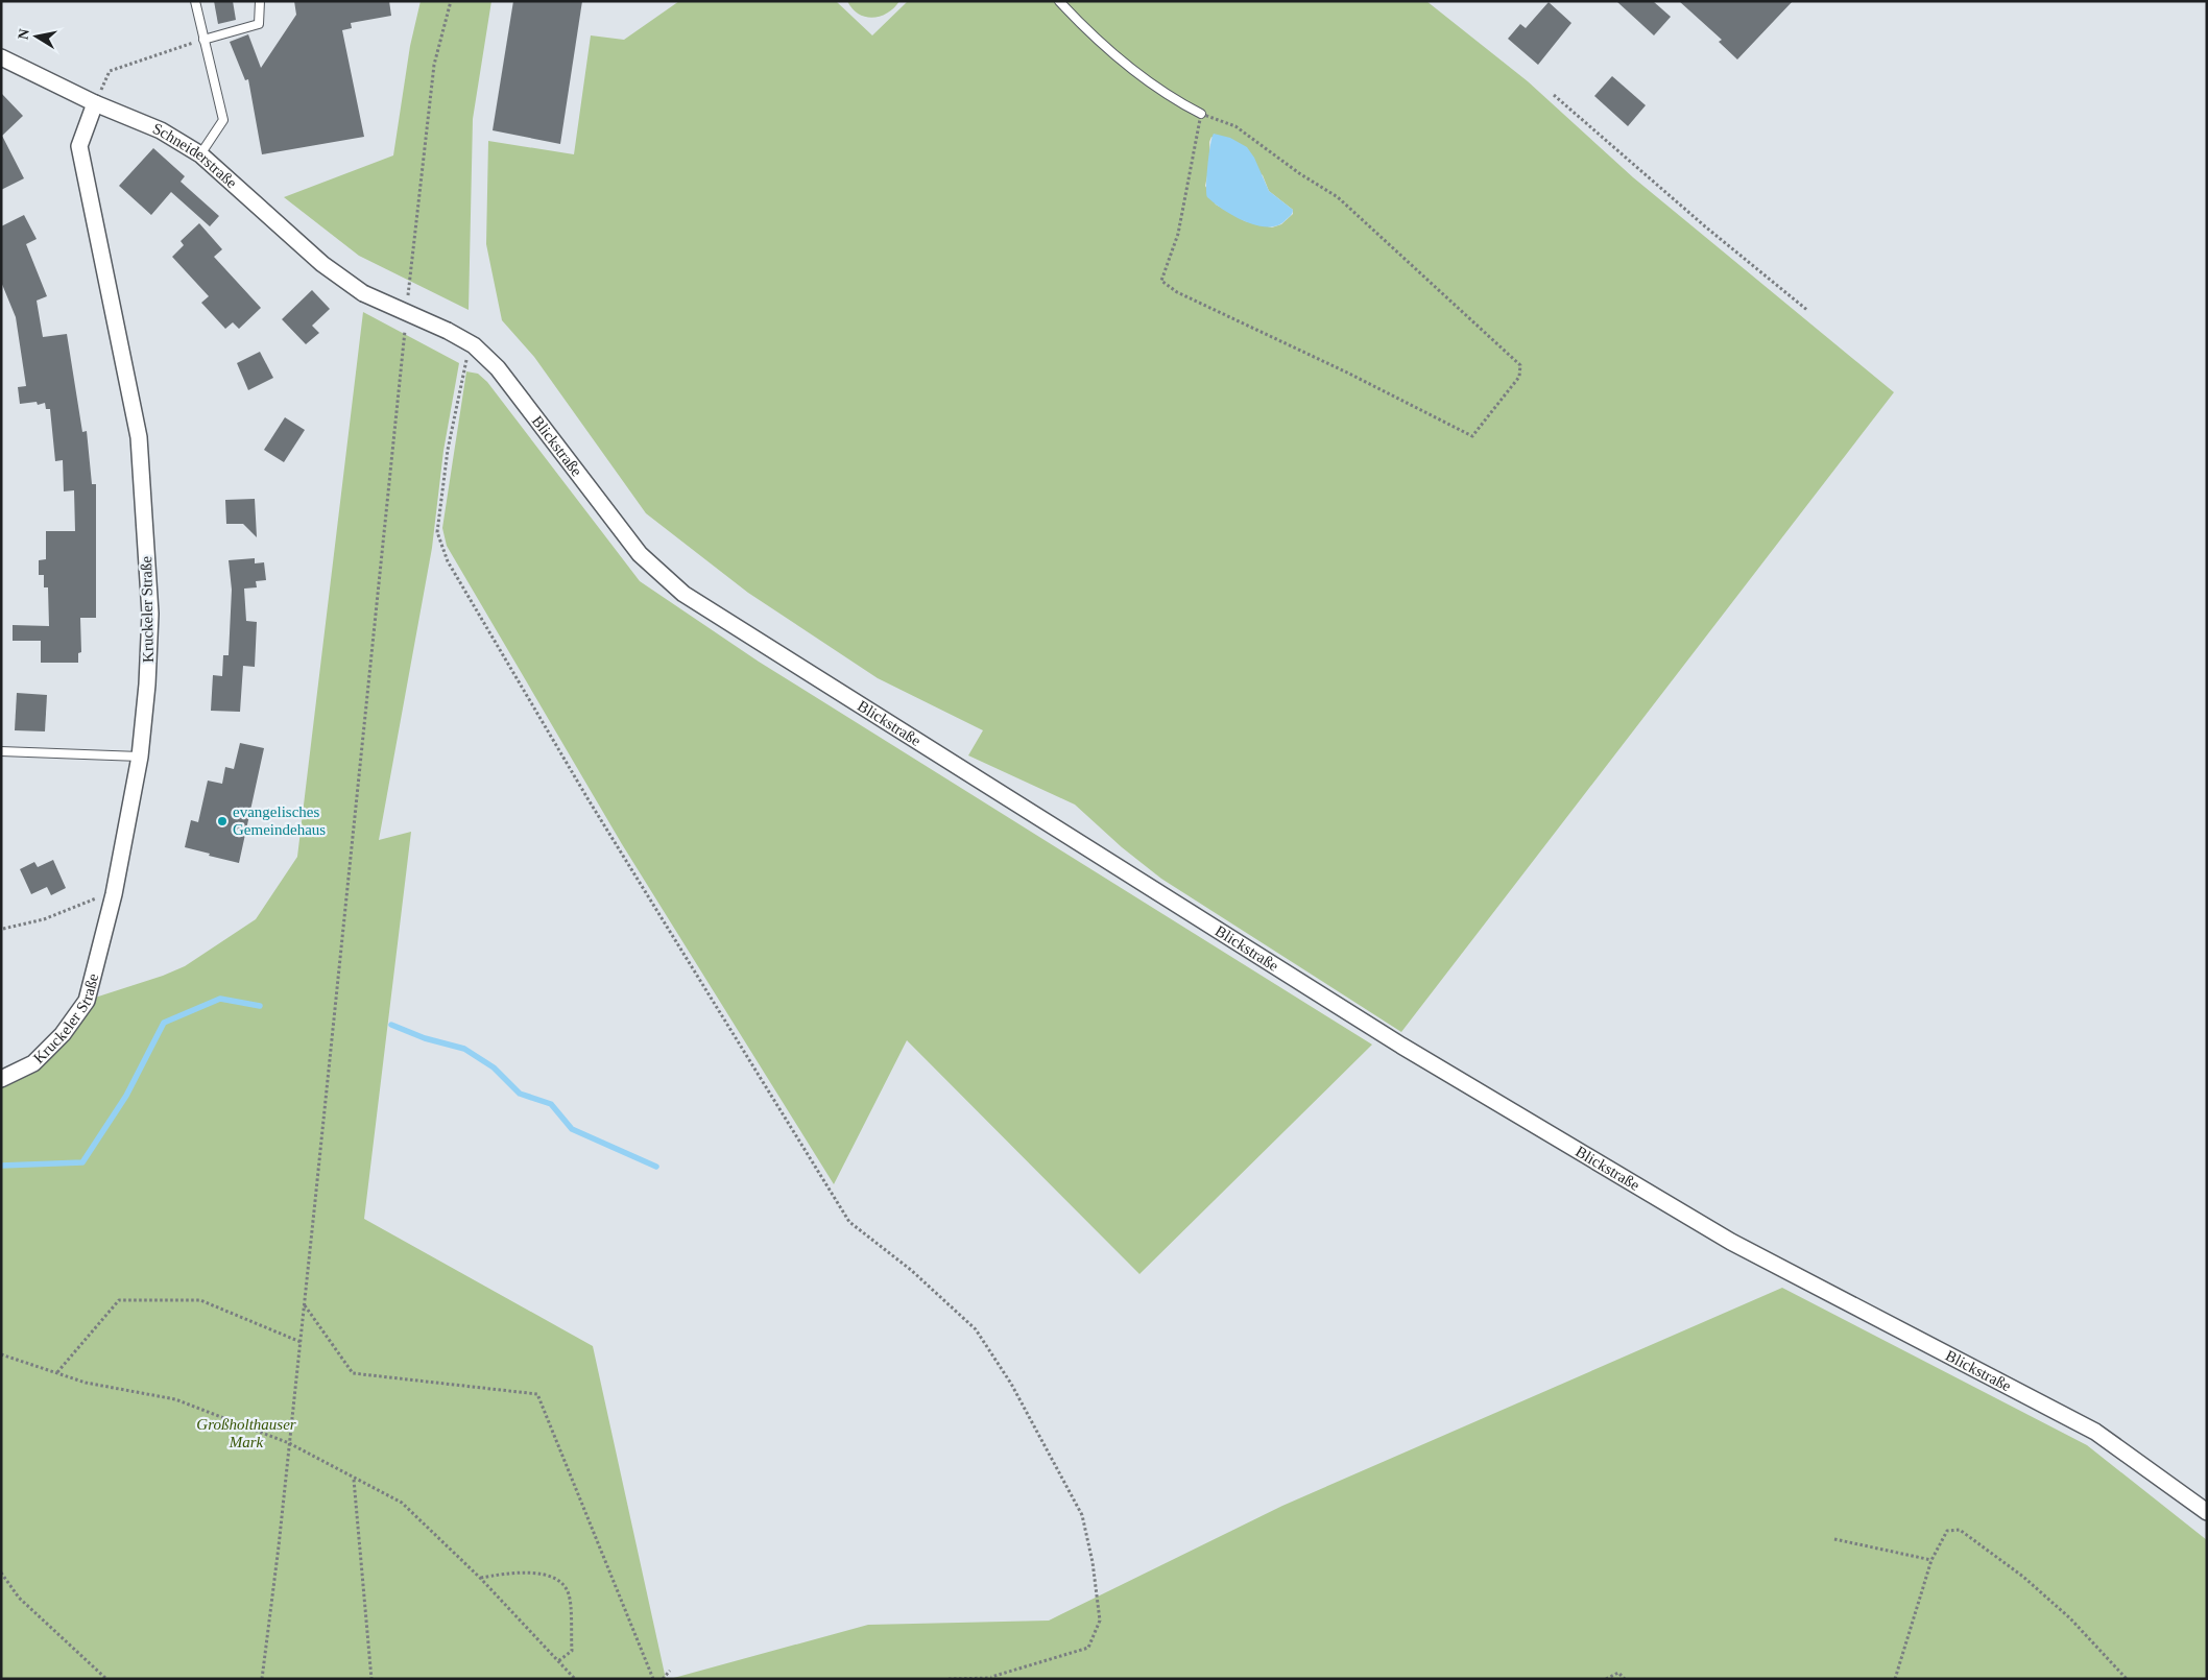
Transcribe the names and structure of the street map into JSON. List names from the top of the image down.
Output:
{
  "streets": {
    "street": ["Schneiderstraße", "Blickstraße", "Kruckeler Straße"]
  },
  "crossings": [
    ["Schneiderstraße", "Blickstraße"],
    ["Schneiderstraße", "Kruckeler Straße"]
  ],
  "parks": ["Großholthauser Mark"],
  "places": ["evangelisches Gemeindehaus"],
  "north": "left"
}
